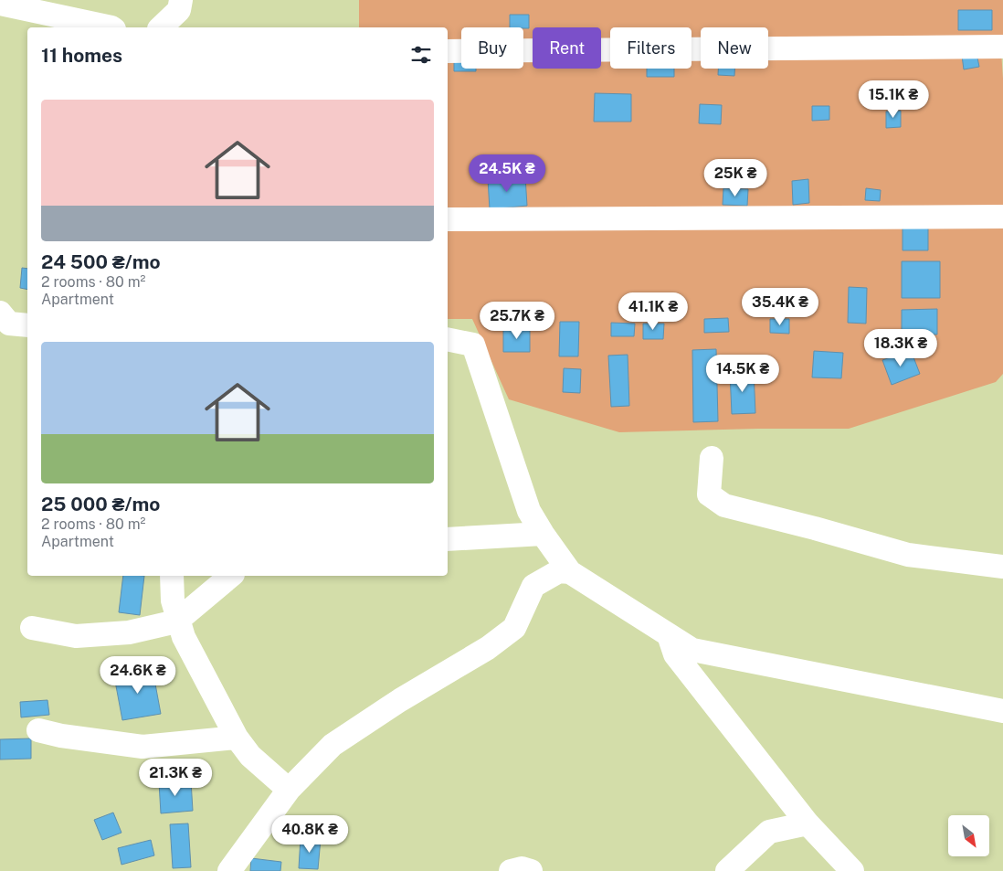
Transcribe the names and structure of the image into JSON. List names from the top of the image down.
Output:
{
  "north": "bottom right",
  "page": {
    "chip": [
      "Buy",
      "Rent",
      "Filters",
      "New"
    ],
    "heading": "11 homes",
    "price": [
      "15.1K ₴",
      "24.5K ₴",
      "25K ₴",
      "35.4K ₴",
      "41.1K ₴",
      "25.7K ₴",
      "18.3K ₴",
      "14.5K ₴",
      "24.6K ₴",
      "21.3K ₴",
      "40.8K ₴"
    ],
    "list": [
      {
        "name": "24 500 ₴/mo",
        "note": "2 rooms · 80 m² · Apartment"
      },
      {
        "name": "25 000 ₴/mo",
        "note": "2 rooms · 80 m² · Apartment"
      }
    ]
  }
}
